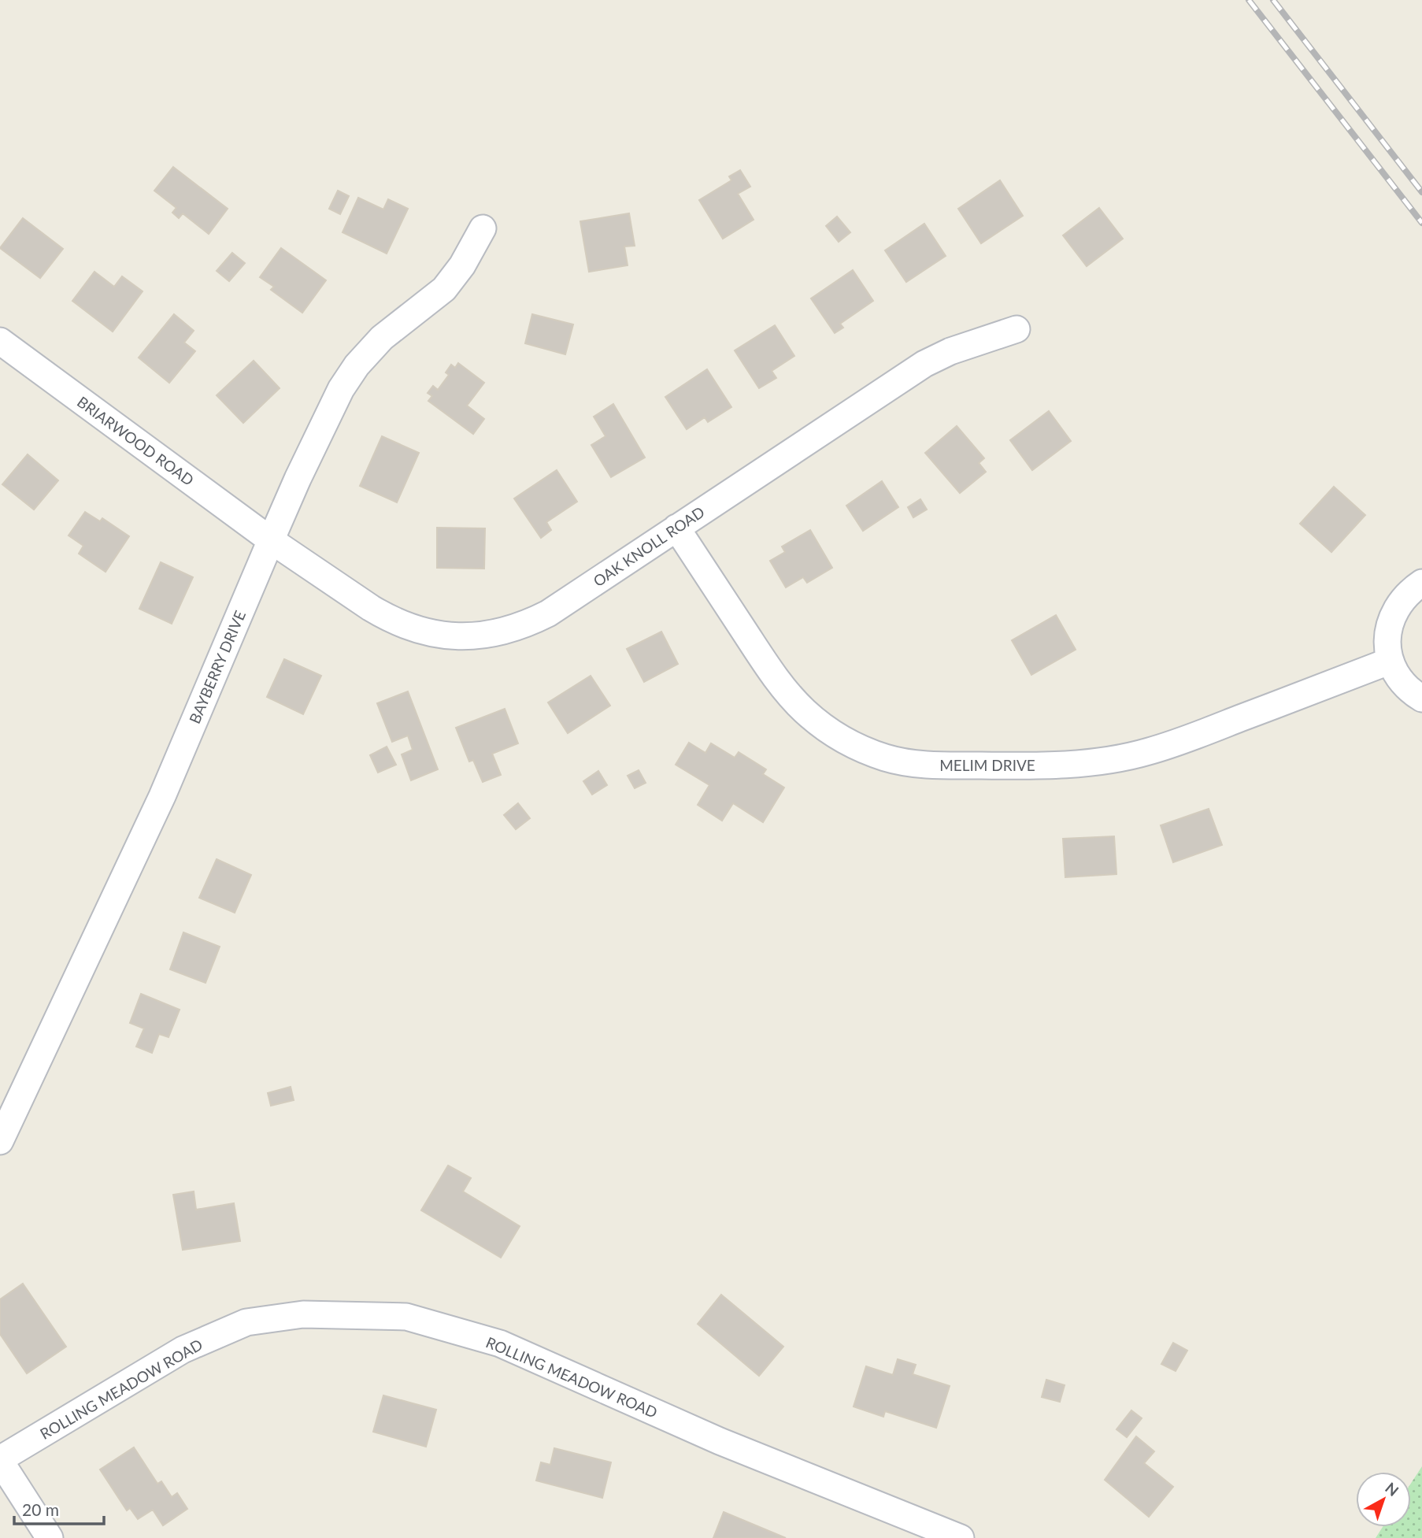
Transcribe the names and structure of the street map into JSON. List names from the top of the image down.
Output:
{
  "streets": {
    "street": [
      "BRIARWOOD ROAD",
      "OAK KNOLL ROAD",
      "BAYBERRY DRIVE",
      "MELIM DRIVE",
      "ROLLING MEADOW ROAD"
    ]
  },
  "crossings": [
    ["BRIARWOOD ROAD", "OAK KNOLL ROAD"],
    ["BRIARWOOD ROAD", "BAYBERRY DRIVE"],
    ["OAK KNOLL ROAD", "BAYBERRY DRIVE"],
    ["OAK KNOLL ROAD", "MELIM DRIVE"]
  ],
  "scale_bar": "20 m",
  "north": "top right"
}
